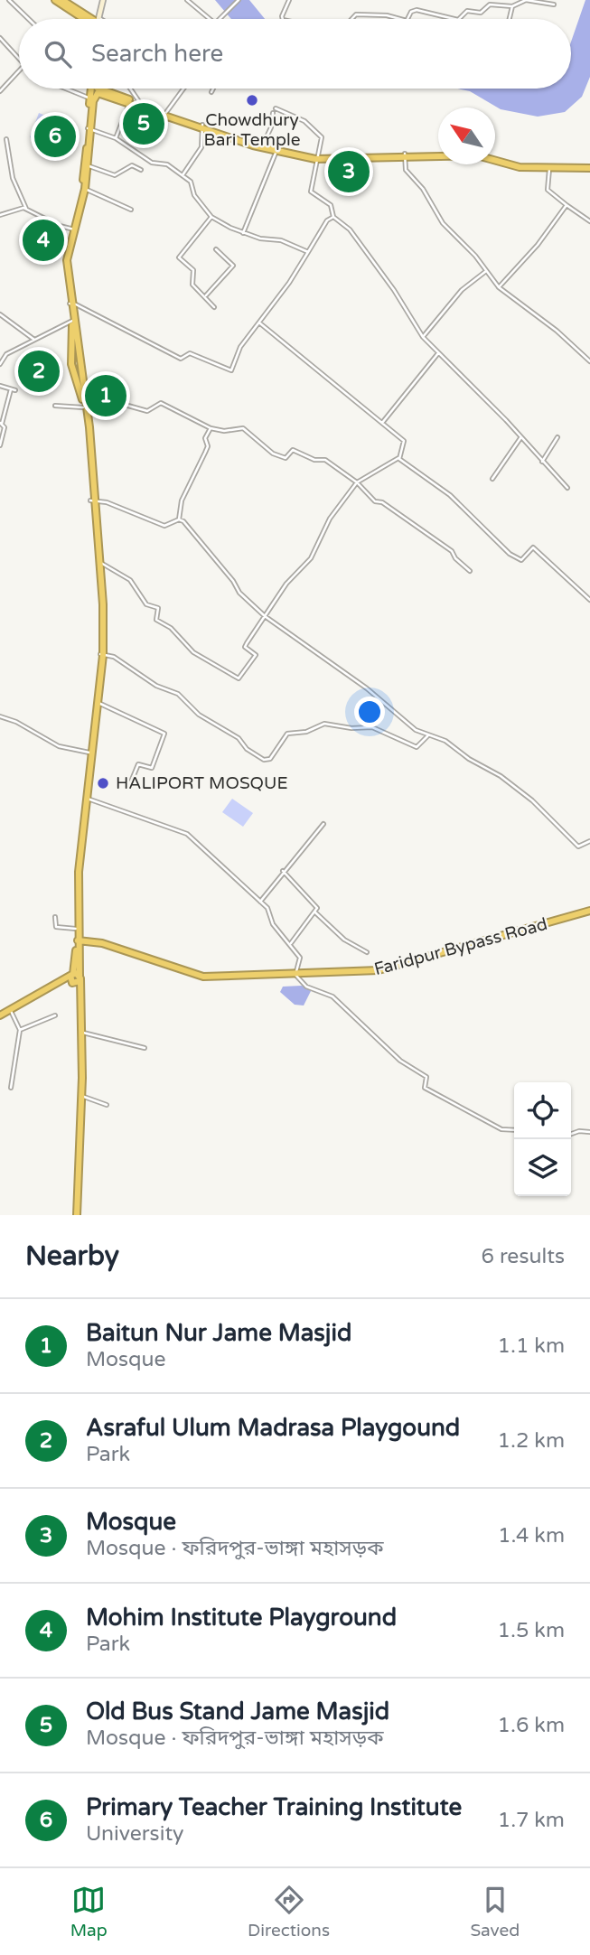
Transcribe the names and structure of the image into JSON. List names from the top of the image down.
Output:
{
  "streets": {
    "highway": ["Faridpur Bypass Road"]
  },
  "places": ["Chowdhury Bari Temple", "HALIPORT MOSQUE"],
  "north": "top left",
  "page": {
    "search": "Search here",
    "pins": [
      "5",
      "6",
      "3",
      "4",
      "2",
      "1"
    ],
    "heading": ["Nearby", "6 results"],
    "list": [
      {
        "mark": "1",
        "name": "Baitun Nur Jame Masjid",
        "note": "Mosque",
        "value": "1.1 km"
      },
      {
        "mark": "2",
        "name": "Asraful Ulum Madrasa Playgound",
        "note": "Park",
        "value": "1.2 km"
      },
      {
        "mark": "3",
        "name": "Mosque",
        "note": "Mosque · ফরিদপুর-ভাঙ্গা মহাসড়ক",
        "value": "1.4 km"
      },
      {
        "mark": "4",
        "name": "Mohim Institute Playground",
        "note": "Park",
        "value": "1.5 km"
      },
      {
        "mark": "5",
        "name": "Old Bus Stand Jame Masjid",
        "note": "Mosque · ফরিদপুর-ভাঙ্গা মহাসড়ক",
        "value": "1.6 km"
      },
      {
        "mark": "6",
        "name": "Primary Teacher Training Institute",
        "note": "University",
        "value": "1.7 km"
      }
    ],
    "nav": ["Map", "Directions", "Saved"]
  }
}
